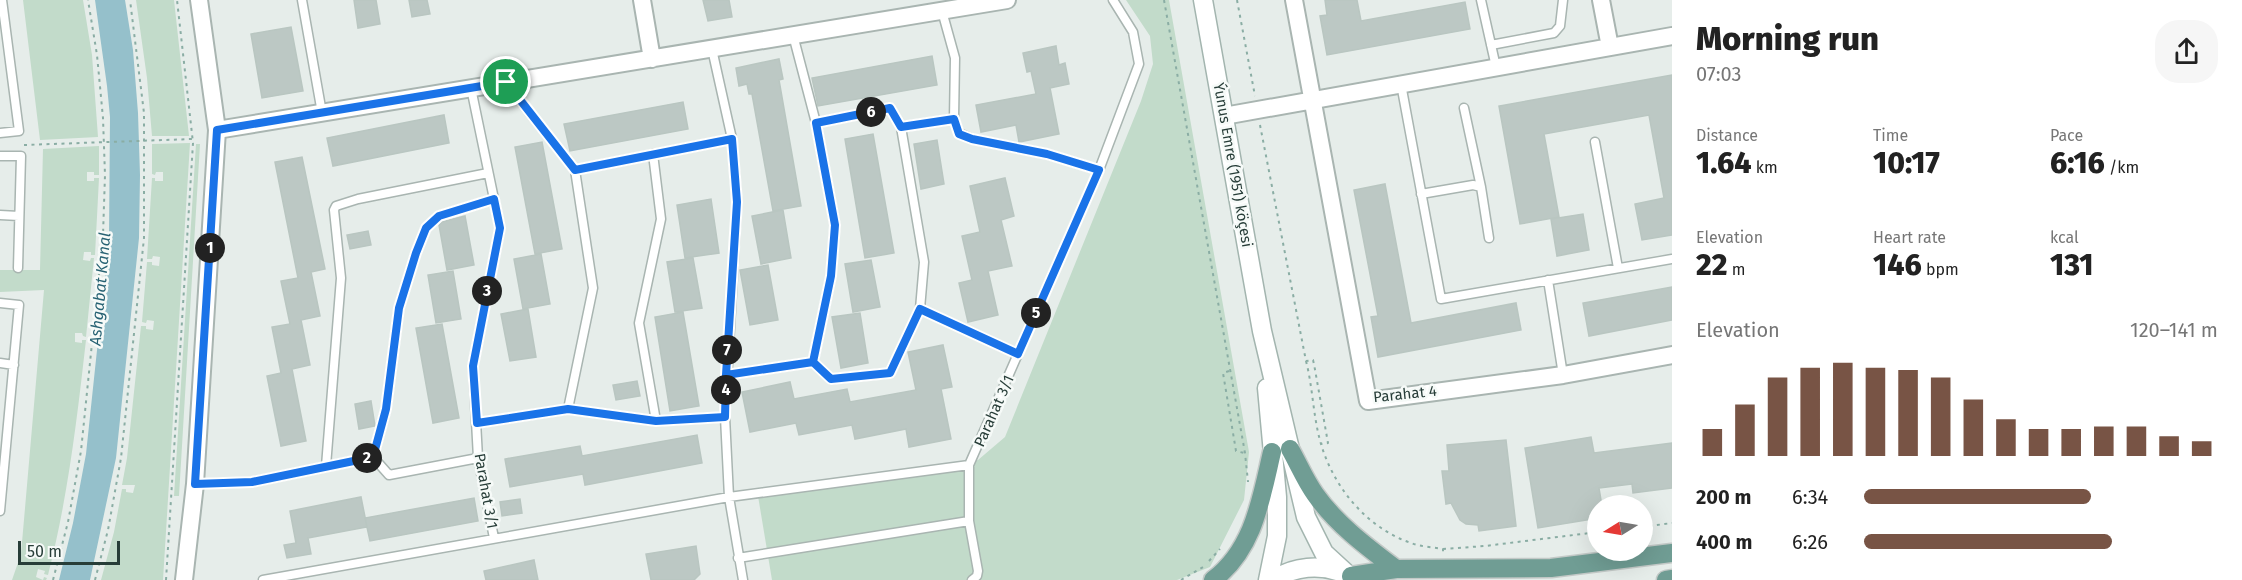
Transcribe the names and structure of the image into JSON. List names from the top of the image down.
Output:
{
  "streets": {
    "street": ["Ýunus Emre (1951) köçesi", "Parahat 4"],
    "lane": ["Parahat 3/1"]
  },
  "water": ["Ashgabat Kanal"],
  "scale_bar": "50 m",
  "north": "left",
  "page": {
    "heading": ["Morning run", "07:03"],
    "pins": [
      "6",
      "1",
      "3",
      "5",
      "7",
      "4",
      "2"
    ],
    "stats": [
      ["Distance", "1.64 km"],
      ["Time", "10:17"],
      ["Pace", "6:16 /km"],
      ["Elevation", "22 m"],
      ["Heart rate", "146 bpm"],
      ["kcal", "131"]
    ],
    "chart": ["Elevation", "120–141 m"],
    "list": [
      {
        "name": "200 m",
        "note": "6:34"
      },
      {
        "name": "400 m",
        "note": "6:26"
      }
    ],
    "scale": "50 m"
  }
}
